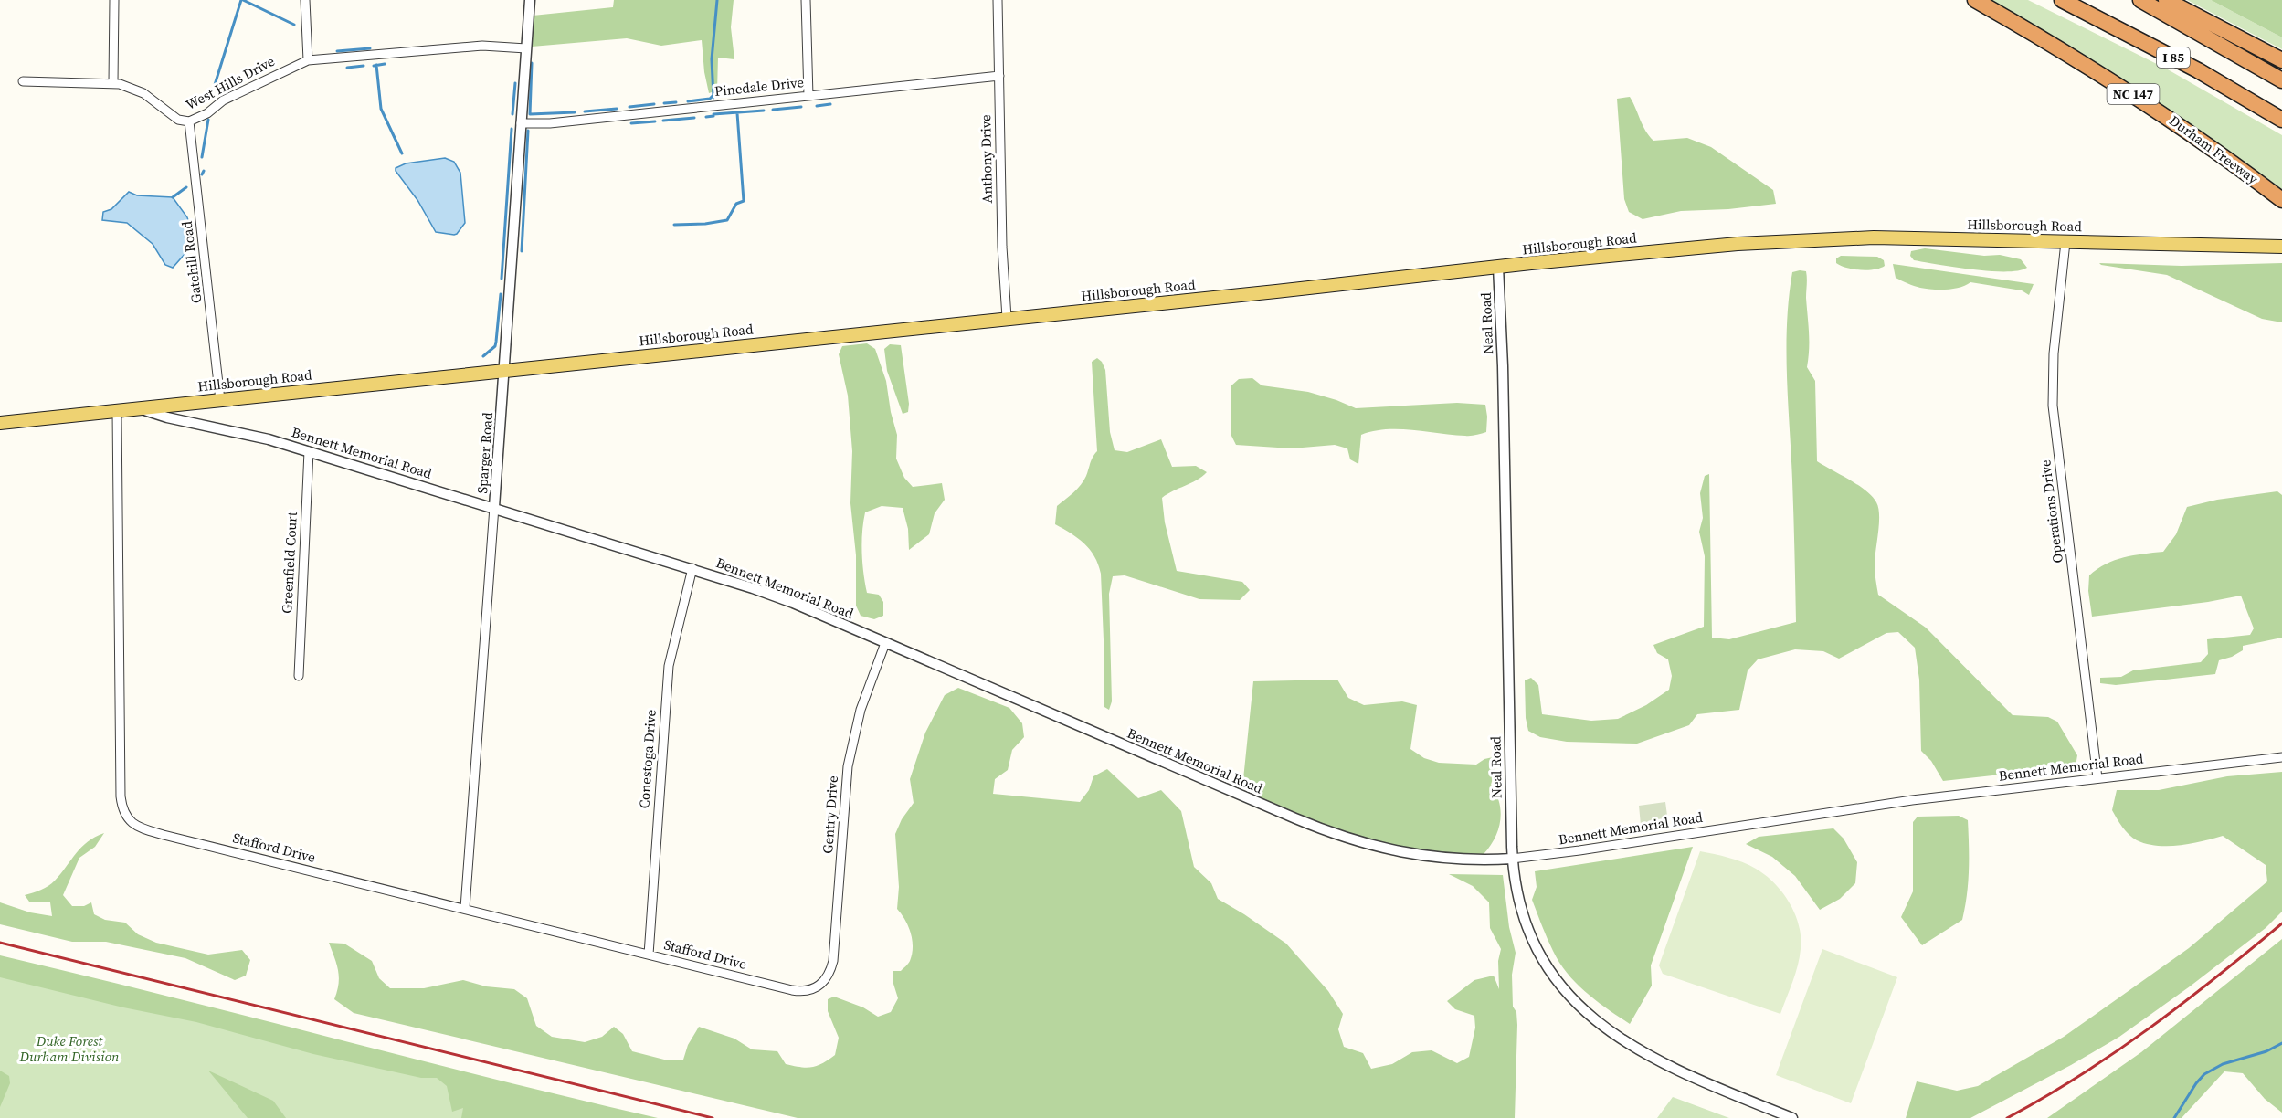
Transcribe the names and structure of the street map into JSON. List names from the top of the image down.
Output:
{
  "streets": {
    "highway": ["I 85", "NC 147", "Durham Freeway"],
    "main road": ["Hillsborough Road"],
    "street": [
      "West Hills Drive",
      "Pinedale Drive",
      "Anthony Drive",
      "Gatehill Road",
      "Neal Road",
      "Bennett Memorial Road",
      "Sparger Road",
      "Operations Drive",
      "Greenfield Court",
      "Conestoga Drive",
      "Gentry Drive",
      "Stafford Drive"
    ]
  },
  "crossings": [
    ["West Hills Drive", "Gatehill Road"],
    ["West Hills Drive", "Sparger Road"],
    ["Pinedale Drive", "Anthony Drive"],
    ["Pinedale Drive", "Sparger Road"],
    ["Anthony Drive", "Hillsborough Road"],
    ["Hillsborough Road", "Gatehill Road"],
    ["Hillsborough Road", "Neal Road"],
    ["Hillsborough Road", "Bennett Memorial Road"],
    ["Hillsborough Road", "Sparger Road"],
    ["Hillsborough Road", "Operations Drive"],
    ["Hillsborough Road", "Stafford Drive"],
    ["Neal Road", "Bennett Memorial Road"],
    ["Bennett Memorial Road", "Sparger Road"],
    ["Bennett Memorial Road", "Operations Drive"],
    ["Bennett Memorial Road", "Greenfield Court"],
    ["Bennett Memorial Road", "Conestoga Drive"],
    ["Bennett Memorial Road", "Gentry Drive"],
    ["Sparger Road", "Stafford Drive"],
    ["Conestoga Drive", "Stafford Drive"],
    ["Gentry Drive", "Stafford Drive"]
  ],
  "parks": ["Duke Forest Durham Division"]
}
